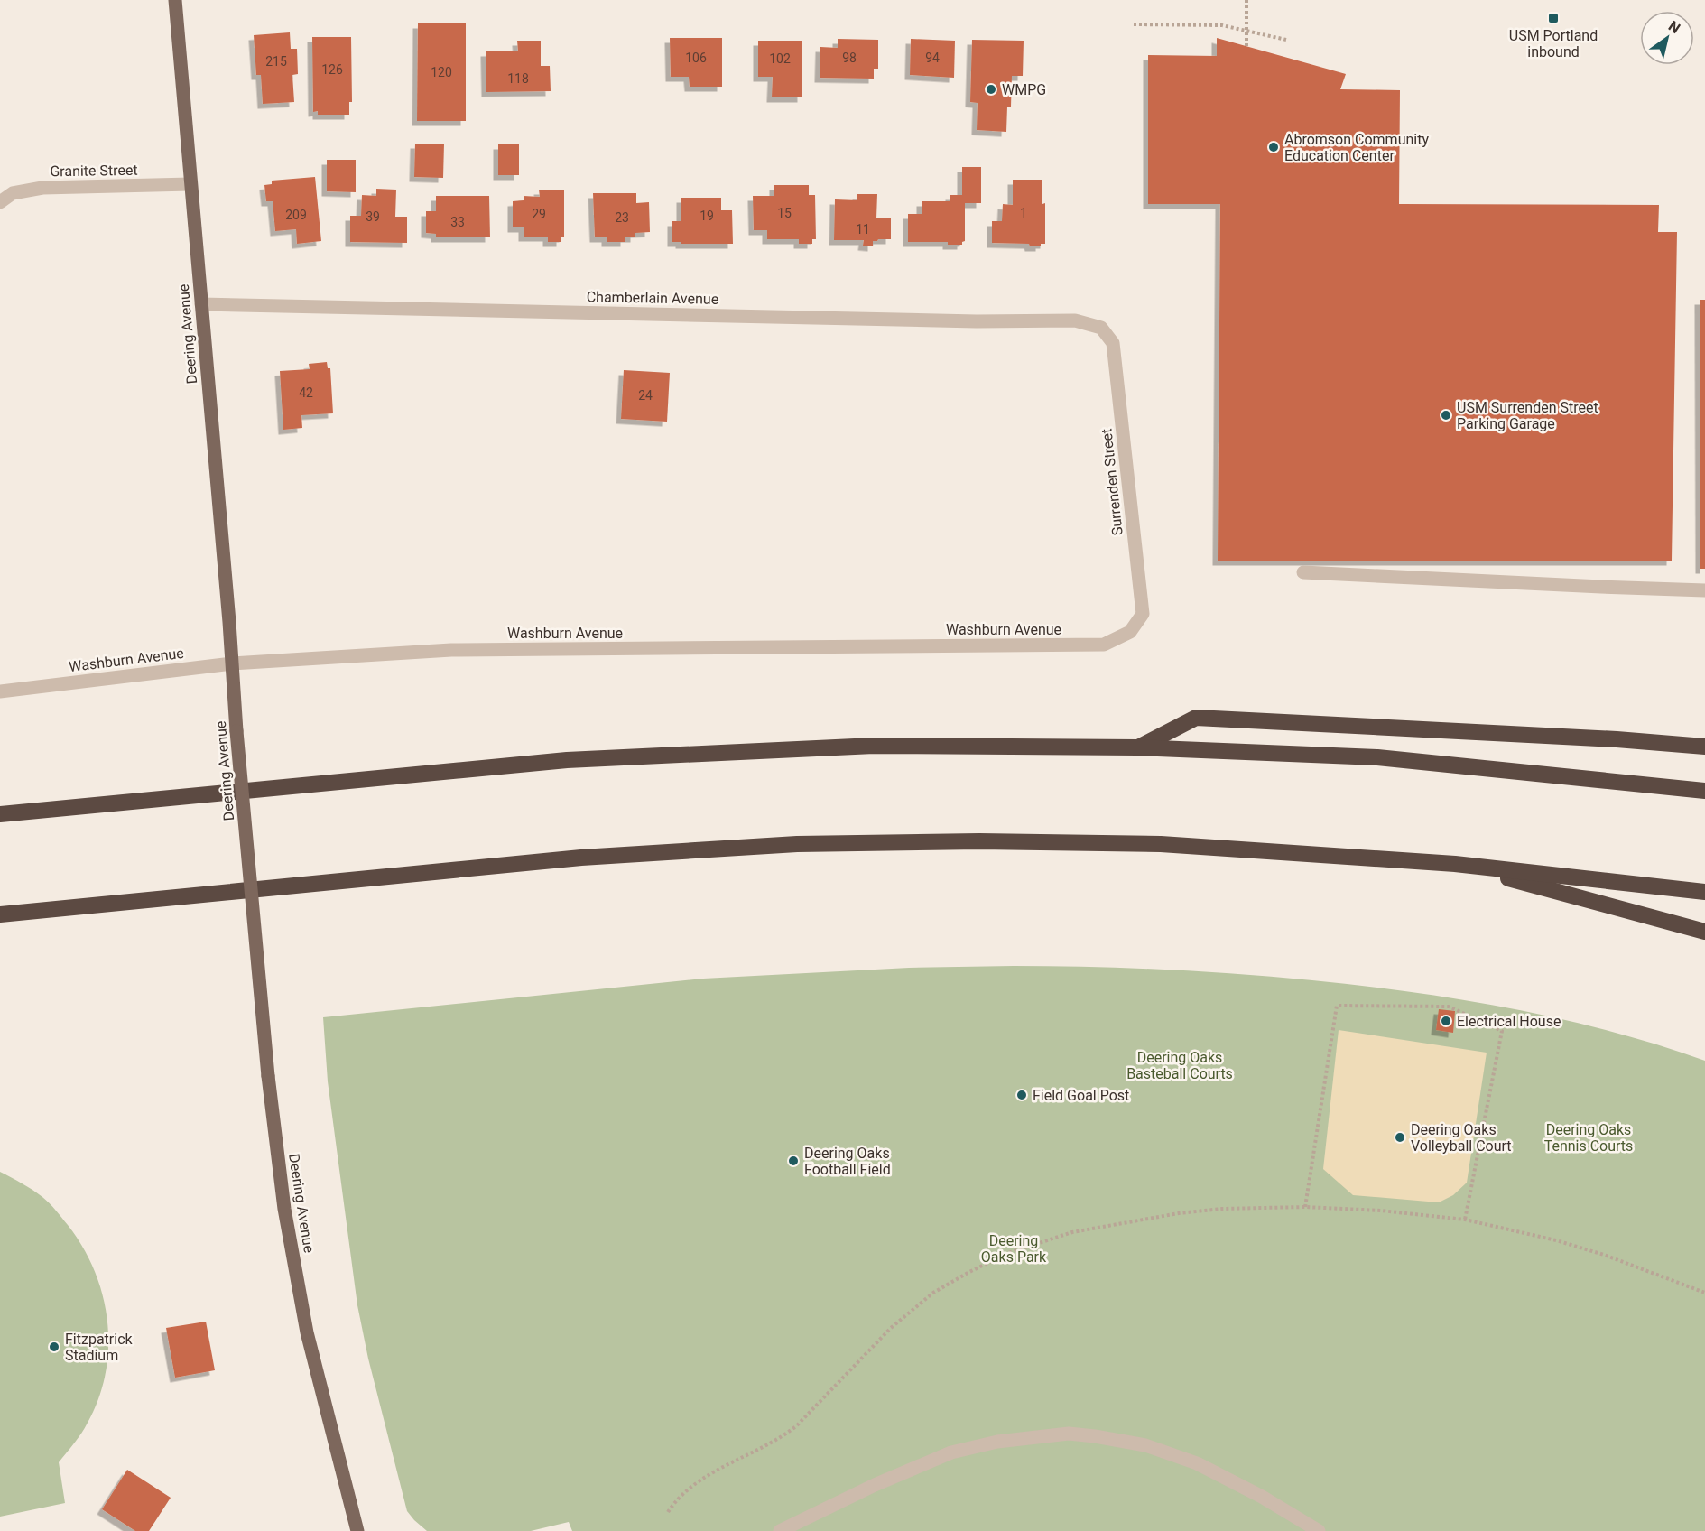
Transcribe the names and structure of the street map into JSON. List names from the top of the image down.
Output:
{
  "streets": {
    "main road": ["Deering Avenue"],
    "street": [
      "Granite Street",
      "Chamberlain Avenue",
      "Surrenden Street",
      "Washburn Avenue"
    ]
  },
  "crossings": [
    ["Granite Street", "Deering Avenue"],
    ["Chamberlain Avenue", "Deering Avenue"],
    ["Chamberlain Avenue", "Surrenden Street"],
    ["Deering Avenue", "Washburn Avenue"],
    ["Surrenden Street", "Washburn Avenue"]
  ],
  "parks": ["Deering Oaks Basteball Courts", "Deering Oaks Tennis Courts", "Deering Oaks Park"],
  "places": {
    "transit": ["USM Portland inbound"],
    "other": [
      "WMPG",
      "Abromson Community Education Center",
      "USM Surrenden Street Parking Garage",
      "Electrical House",
      "Field Goal Post",
      "Deering Oaks Volleyball Court",
      "Deering Oaks Football Field",
      "Fitzpatrick Stadium"
    ]
  },
  "house_numbers": [
    "106",
    "98",
    "94",
    "102",
    "215",
    "126",
    "120",
    "118",
    "15",
    "1",
    "29",
    "209",
    "19",
    "39",
    "23",
    "33",
    "11",
    "42",
    "24"
  ],
  "north": "top right"
}
